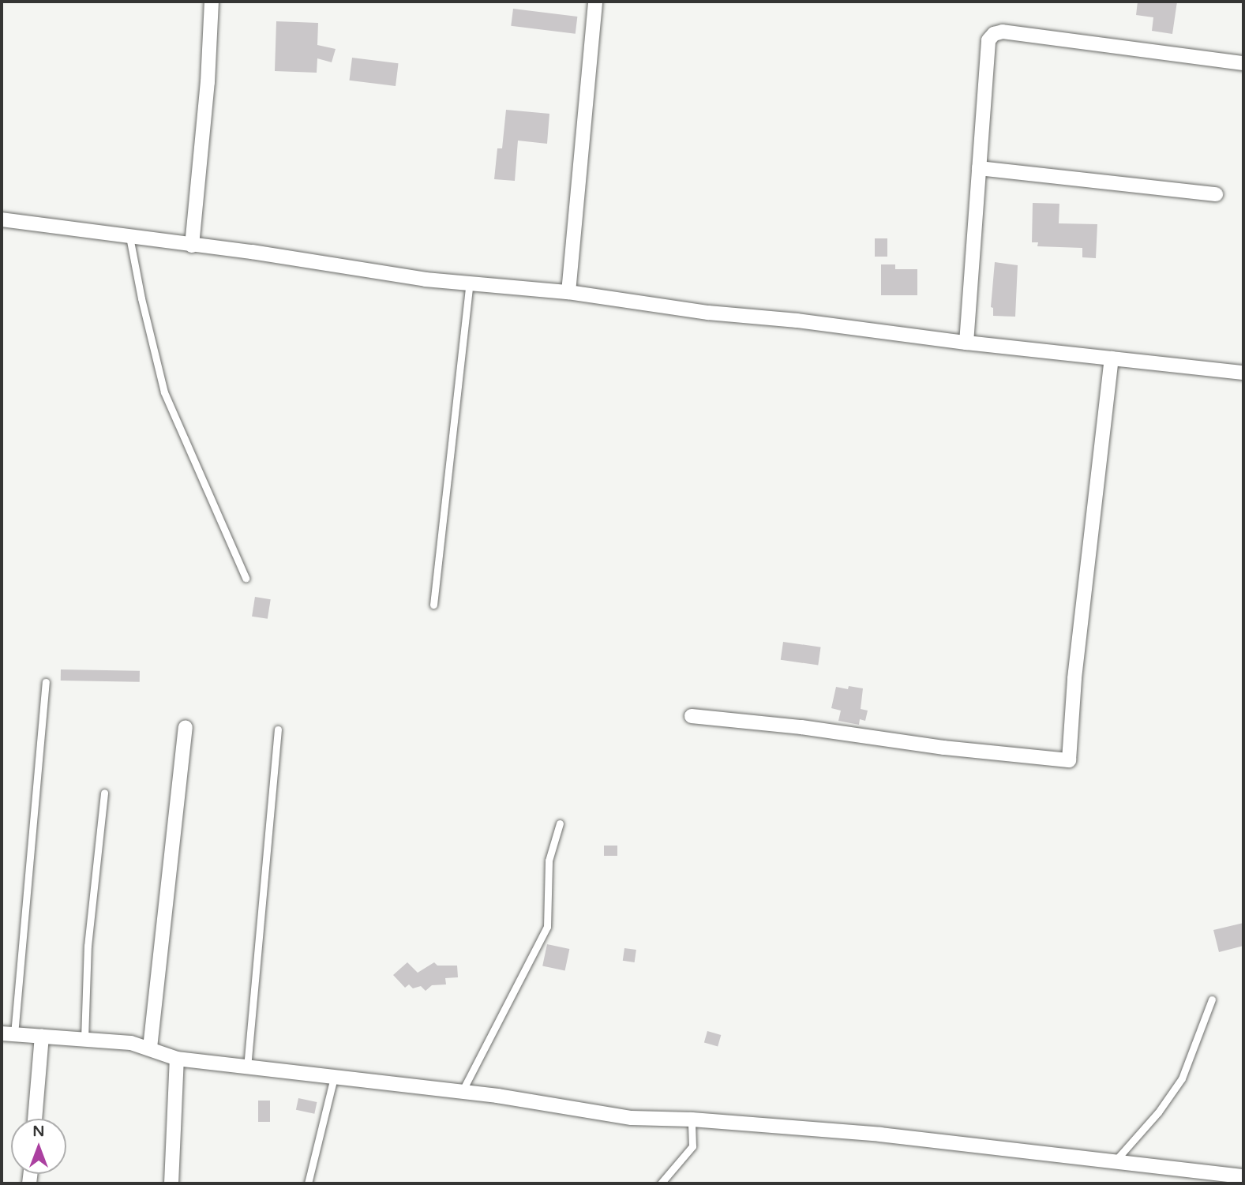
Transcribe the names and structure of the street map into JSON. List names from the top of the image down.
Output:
{
  "north": "top"
}
